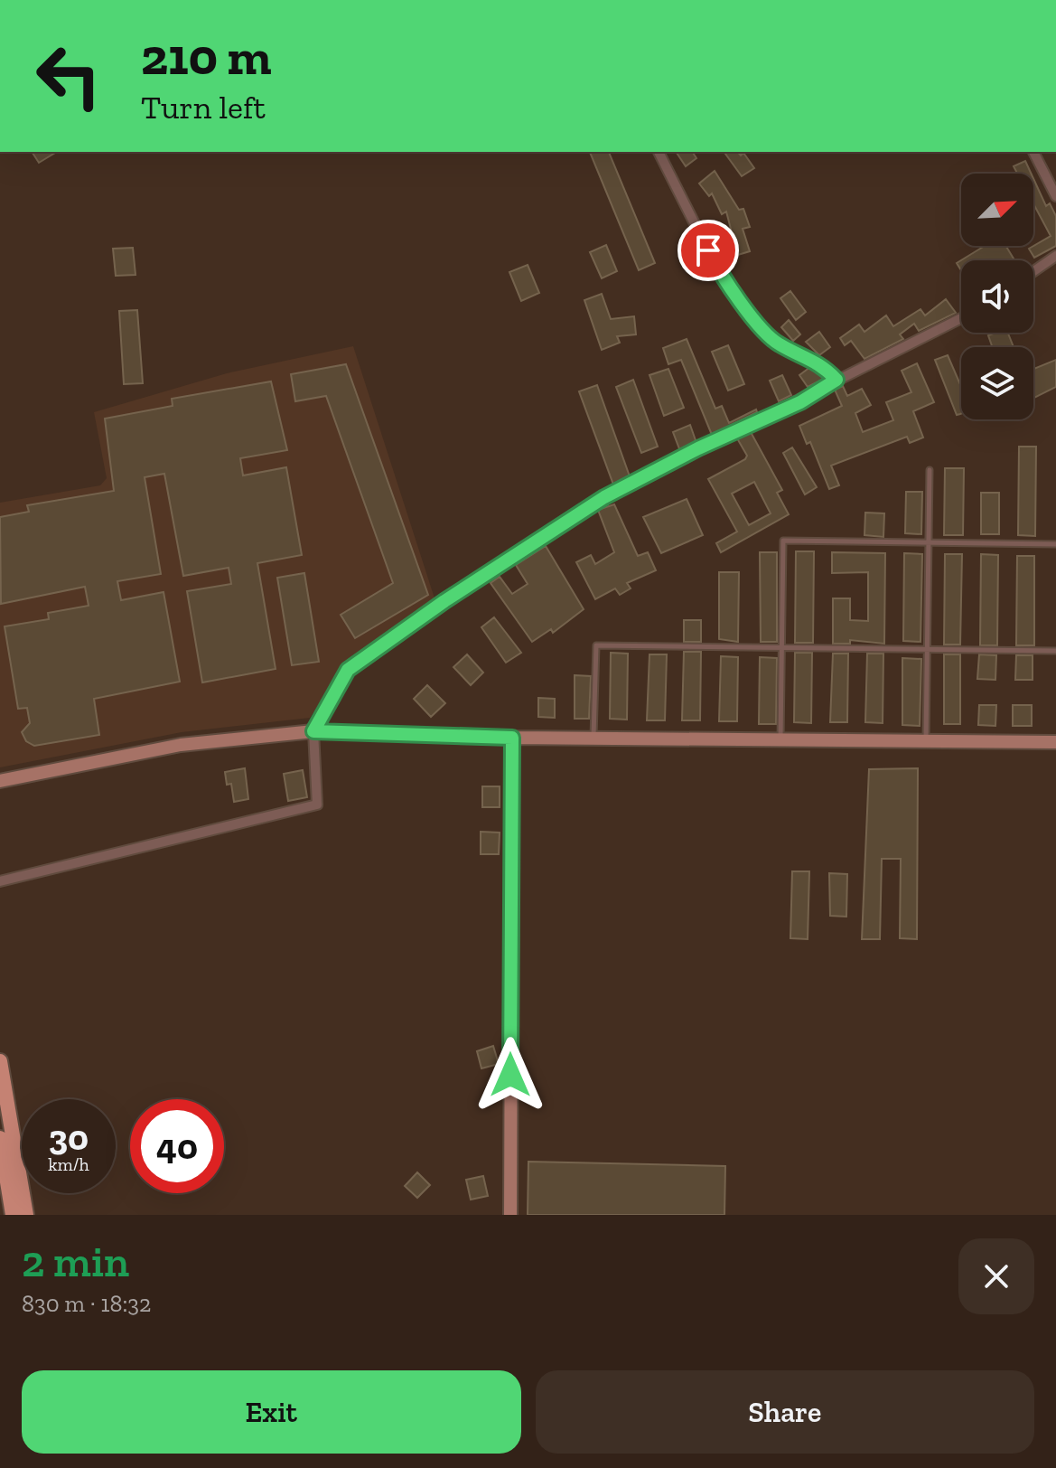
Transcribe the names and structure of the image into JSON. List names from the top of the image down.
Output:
{
  "north": "top right",
  "page": {
    "turn": ["210 m", "Turn left"],
    "speed": "30 km/h",
    "limit": "40",
    "heading": ["2 min", "830 m · 18:32"],
    "buttons": ["Exit", "Share"]
  }
}
